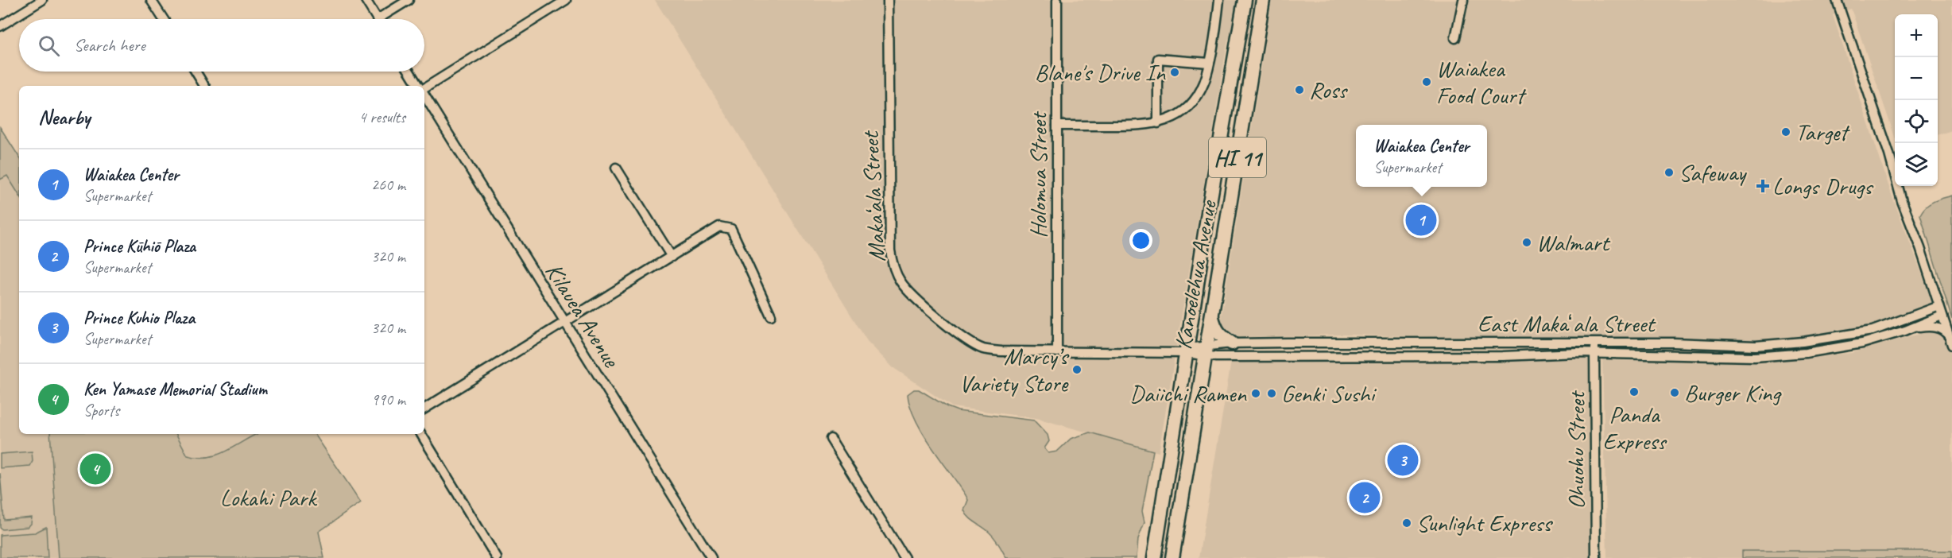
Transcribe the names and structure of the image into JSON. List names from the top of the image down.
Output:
{
  "streets": {
    "highway": ["HI 11", "Kanoelehua Avenue"],
    "street": [
      "Holomua Street",
      "Maka‘ala Street",
      "Kilauea Avenue",
      "East Makaʻala Street",
      "Ohuohu Street"
    ]
  },
  "crossings": [
    ["Holomua Street", "Maka‘ala Street"],
    ["Maka‘ala Street", "Kanoelehua Avenue"],
    ["Maka‘ala Street", "East Makaʻala Street"],
    ["Kanoelehua Avenue", "East Makaʻala Street"],
    ["East Makaʻala Street", "Ohuohu Street"]
  ],
  "parks": ["Lokahi Park"],
  "places": {
    "other": [
      "Blane's Drive In",
      "Waiakea Food Court",
      "Ross",
      "Target",
      "Safeway",
      "Walmart",
      "Marcy’s Variety Store",
      "Panda Express",
      "Burger King",
      "Daiichi Ramen",
      "Genki Sushi",
      "Sunlight Express"
    ],
    "health": ["Longs Drugs"]
  },
  "page": {
    "map_buttons": ["+", "−"],
    "search": "Search here",
    "heading": ["Nearby", "4 results"],
    "popup": ["Waiakea Center", "Supermarket"],
    "list": [
      {
        "mark": "1",
        "name": "Waiakea Center",
        "note": "Supermarket",
        "value": "260 m"
      },
      {
        "mark": "2",
        "name": "Prince Kūhiō Plaza",
        "note": "Supermarket",
        "value": "320 m"
      },
      {
        "mark": "3",
        "name": "Prince Kuhio Plaza",
        "note": "Supermarket",
        "value": "320 m"
      },
      {
        "mark": "4",
        "name": "Ken Yamase Memorial Stadium",
        "note": "Sports",
        "value": "990 m"
      }
    ],
    "pins": [
      "1",
      "3",
      "4",
      "2"
    ]
  }
}
